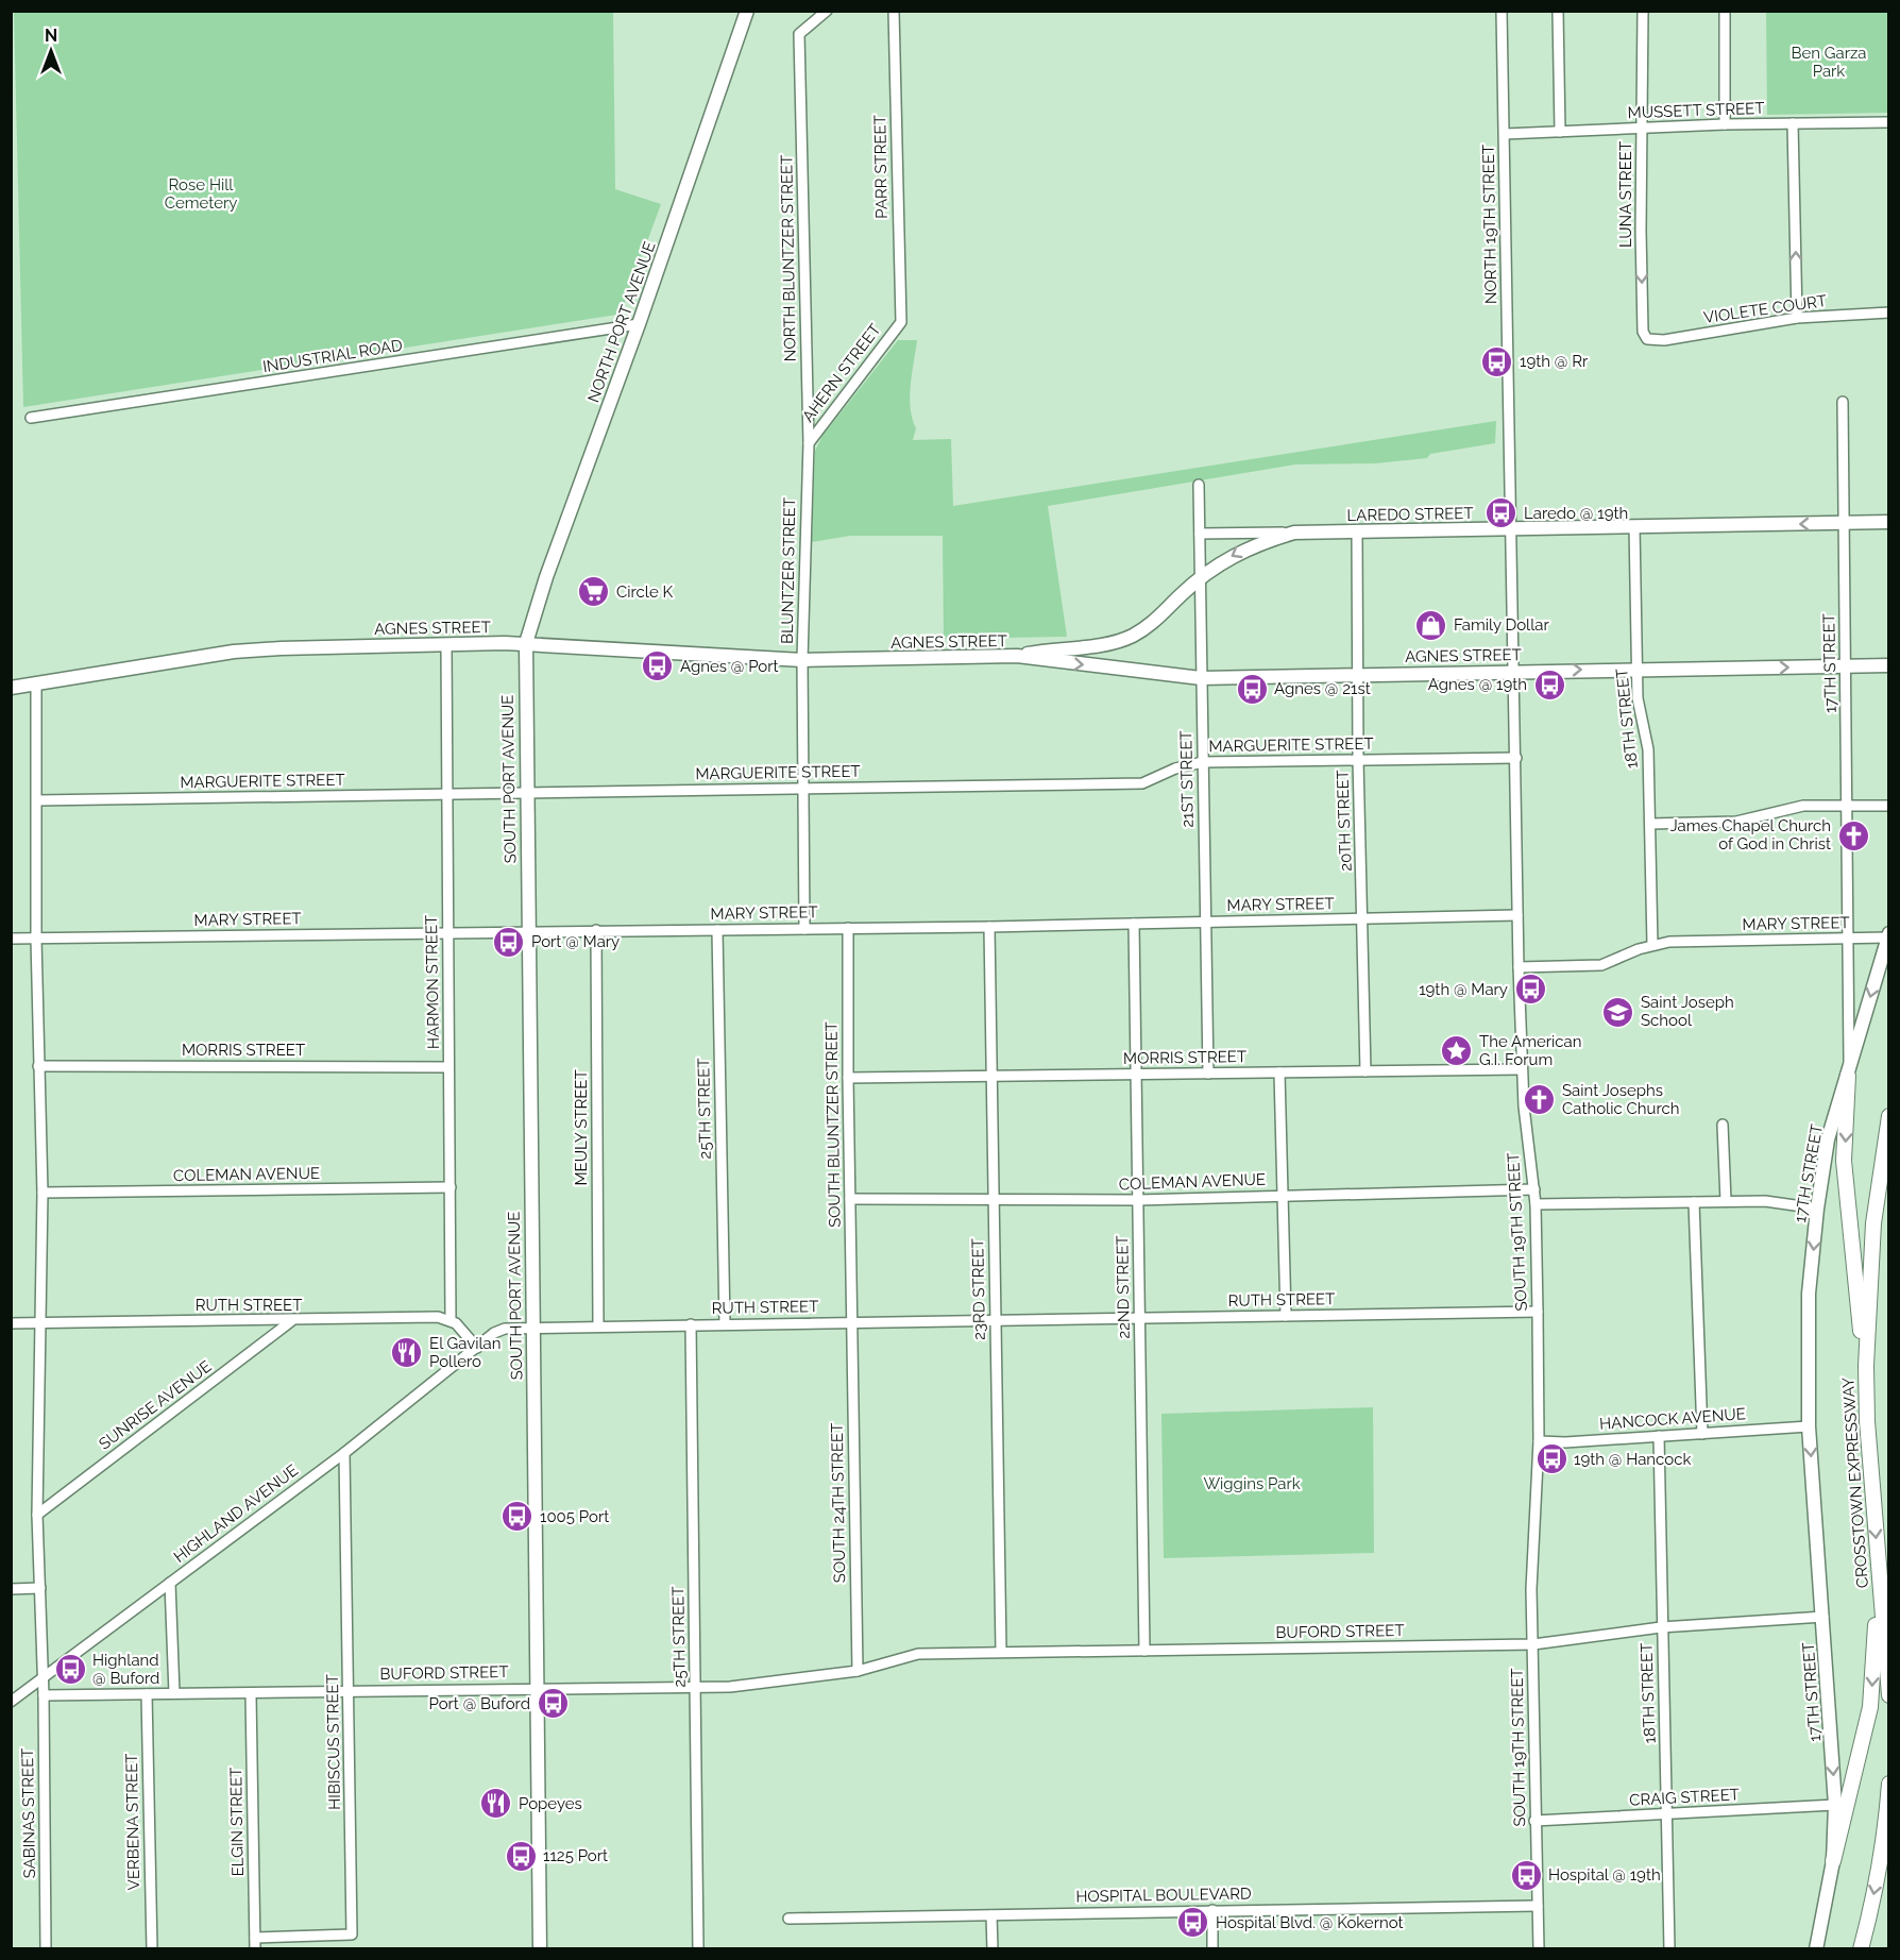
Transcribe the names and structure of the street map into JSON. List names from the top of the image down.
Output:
{
  "streets": {
    "highway": ["CROSSTOWN EXPRESSWAY"],
    "main road": [
      "NORTH PORT AVENUE",
      "LAREDO STREET",
      "AGNES STREET",
      "17TH STREET",
      "SOUTH PORT AVENUE"
    ],
    "street": [
      "MUSSETT STREET",
      "PARR STREET",
      "LUNA STREET",
      "NORTH 19TH STREET",
      "NORTH BLUNTZER STREET",
      "VIOLETE COURT",
      "INDUSTRIAL ROAD",
      "AHERN STREET",
      "BLUNTZER STREET",
      "18TH STREET",
      "MARGUERITE STREET",
      "21ST STREET",
      "20TH STREET",
      "MARY STREET",
      "HARMON STREET",
      "MORRIS STREET",
      "25TH STREET",
      "SOUTH BLUNTZER STREET",
      "MEULY STREET",
      "COLEMAN AVENUE",
      "SOUTH 19TH STREET",
      "22ND STREET",
      "23RD STREET",
      "RUTH STREET",
      "SUNRISE AVENUE",
      "HANCOCK AVENUE",
      "SOUTH 24TH STREET",
      "HIGHLAND AVENUE",
      "BUFORD STREET",
      "HIBISCUS STREET",
      "CRAIG STREET",
      "SABINAS STREET",
      "VERBENA STREET",
      "ELGIN STREET",
      "HOSPITAL BOULEVARD"
    ]
  },
  "crossings": [
    ["MUSSETT STREET", "LUNA STREET"],
    ["MUSSETT STREET", "NORTH 19TH STREET"],
    ["PARR STREET", "AHERN STREET"],
    ["LUNA STREET", "VIOLETE COURT"],
    ["NORTH 19TH STREET", "SOUTH 19TH STREET"],
    ["NORTH BLUNTZER STREET", "AHERN STREET"],
    ["NORTH BLUNTZER STREET", "BLUNTZER STREET"],
    ["NORTH PORT AVENUE", "INDUSTRIAL ROAD"],
    ["NORTH PORT AVENUE", "AGNES STREET"],
    ["NORTH PORT AVENUE", "SOUTH PORT AVENUE"],
    ["LAREDO STREET", "17TH STREET"],
    ["LAREDO STREET", "18TH STREET"],
    ["LAREDO STREET", "21ST STREET"],
    ["LAREDO STREET", "20TH STREET"],
    ["LAREDO STREET", "SOUTH 19TH STREET"],
    ["BLUNTZER STREET", "AGNES STREET"],
    ["AGNES STREET", "17TH STREET"],
    ["AGNES STREET", "18TH STREET"],
    ["AGNES STREET", "SOUTH PORT AVENUE"],
    ["AGNES STREET", "21ST STREET"],
    ["AGNES STREET", "20TH STREET"],
    ["AGNES STREET", "HARMON STREET"],
    ["AGNES STREET", "SOUTH 19TH STREET"],
    ["AGNES STREET", "SABINAS STREET"],
    ["17TH STREET", "MARY STREET"],
    ["17TH STREET", "HANCOCK AVENUE"],
    ["17TH STREET", "BUFORD STREET"],
    ["17TH STREET", "CRAIG STREET"],
    ["18TH STREET", "MARY STREET"],
    ["18TH STREET", "HANCOCK AVENUE"],
    ["18TH STREET", "BUFORD STREET"],
    ["18TH STREET", "CRAIG STREET"],
    ["MARGUERITE STREET", "SOUTH PORT AVENUE"],
    ["MARGUERITE STREET", "21ST STREET"],
    ["MARGUERITE STREET", "20TH STREET"],
    ["MARGUERITE STREET", "HARMON STREET"],
    ["MARGUERITE STREET", "SOUTH 19TH STREET"],
    ["MARGUERITE STREET", "SABINAS STREET"],
    ["SOUTH PORT AVENUE", "MARY STREET"],
    ["SOUTH PORT AVENUE", "RUTH STREET"],
    ["SOUTH PORT AVENUE", "BUFORD STREET"],
    ["21ST STREET", "MARY STREET"],
    ["21ST STREET", "MORRIS STREET"],
    ["20TH STREET", "MARY STREET"],
    ["20TH STREET", "MORRIS STREET"],
    ["MARY STREET", "HARMON STREET"],
    ["MARY STREET", "25TH STREET"],
    ["MARY STREET", "SOUTH BLUNTZER STREET"],
    ["MARY STREET", "MEULY STREET"],
    ["MARY STREET", "SOUTH 19TH STREET"],
    ["MARY STREET", "22ND STREET"],
    ["MARY STREET", "23RD STREET"],
    ["MARY STREET", "SABINAS STREET"],
    ["HARMON STREET", "MORRIS STREET"],
    ["HARMON STREET", "COLEMAN AVENUE"],
    ["HARMON STREET", "RUTH STREET"],
    ["MORRIS STREET", "SOUTH BLUNTZER STREET"],
    ["MORRIS STREET", "SOUTH 19TH STREET"],
    ["MORRIS STREET", "22ND STREET"],
    ["MORRIS STREET", "23RD STREET"],
    ["MORRIS STREET", "SABINAS STREET"],
    ["25TH STREET", "RUTH STREET"],
    ["25TH STREET", "BUFORD STREET"],
    ["SOUTH BLUNTZER STREET", "COLEMAN AVENUE"],
    ["SOUTH BLUNTZER STREET", "RUTH STREET"],
    ["SOUTH BLUNTZER STREET", "SOUTH 24TH STREET"],
    ["MEULY STREET", "RUTH STREET"],
    ["COLEMAN AVENUE", "SOUTH 19TH STREET"],
    ["COLEMAN AVENUE", "22ND STREET"],
    ["COLEMAN AVENUE", "23RD STREET"],
    ["COLEMAN AVENUE", "SABINAS STREET"],
    ["SOUTH 19TH STREET", "RUTH STREET"],
    ["SOUTH 19TH STREET", "HANCOCK AVENUE"],
    ["SOUTH 19TH STREET", "BUFORD STREET"],
    ["SOUTH 19TH STREET", "CRAIG STREET"],
    ["SOUTH 19TH STREET", "HOSPITAL BOULEVARD"],
    ["22ND STREET", "RUTH STREET"],
    ["22ND STREET", "BUFORD STREET"],
    ["23RD STREET", "RUTH STREET"],
    ["23RD STREET", "BUFORD STREET"],
    ["RUTH STREET", "SUNRISE AVENUE"],
    ["RUTH STREET", "SOUTH 24TH STREET"],
    ["RUTH STREET", "HIGHLAND AVENUE"],
    ["RUTH STREET", "SABINAS STREET"],
    ["SUNRISE AVENUE", "SABINAS STREET"],
    ["SOUTH 24TH STREET", "BUFORD STREET"],
    ["HIGHLAND AVENUE", "HIBISCUS STREET"],
    ["HIGHLAND AVENUE", "SABINAS STREET"],
    ["BUFORD STREET", "HIBISCUS STREET"],
    ["BUFORD STREET", "SABINAS STREET"],
    ["BUFORD STREET", "VERBENA STREET"],
    ["BUFORD STREET", "ELGIN STREET"],
    ["HIBISCUS STREET", "ELGIN STREET"]
  ],
  "one_way": ["LUNA STREET", "17TH STREET", "CROSSTOWN EXPRESSWAY"],
  "parks": ["Ben Garza Park", "Rose Hill Cemetery", "Wiggins Park"],
  "places": {
    "bus stop": [
      "19th @ Rr",
      "Laredo @ 19th",
      "Agnes @ Port",
      "Agnes @ 19th",
      "Agnes @ 21st",
      "Port @ Mary",
      "19th @ Mary",
      "19th @ Hancock",
      "1005 Port",
      "Highland @ Buford",
      "Port @ Buford",
      "1125 Port",
      "Hospital @ 19th",
      "Hospital Blvd. @ Kokernot"
    ],
    "supermarket": ["Circle K"],
    "shop": ["Family Dollar"],
    "church": ["James Chapel Church of God in Christ", "Saint Josephs Catholic Church"],
    "school or university": ["Saint Joseph School"],
    "place": ["The American G.I. Forum"],
    "restaurant": ["El Gavilan Pollero", "Popeyes"]
  },
  "north": "top"
}
